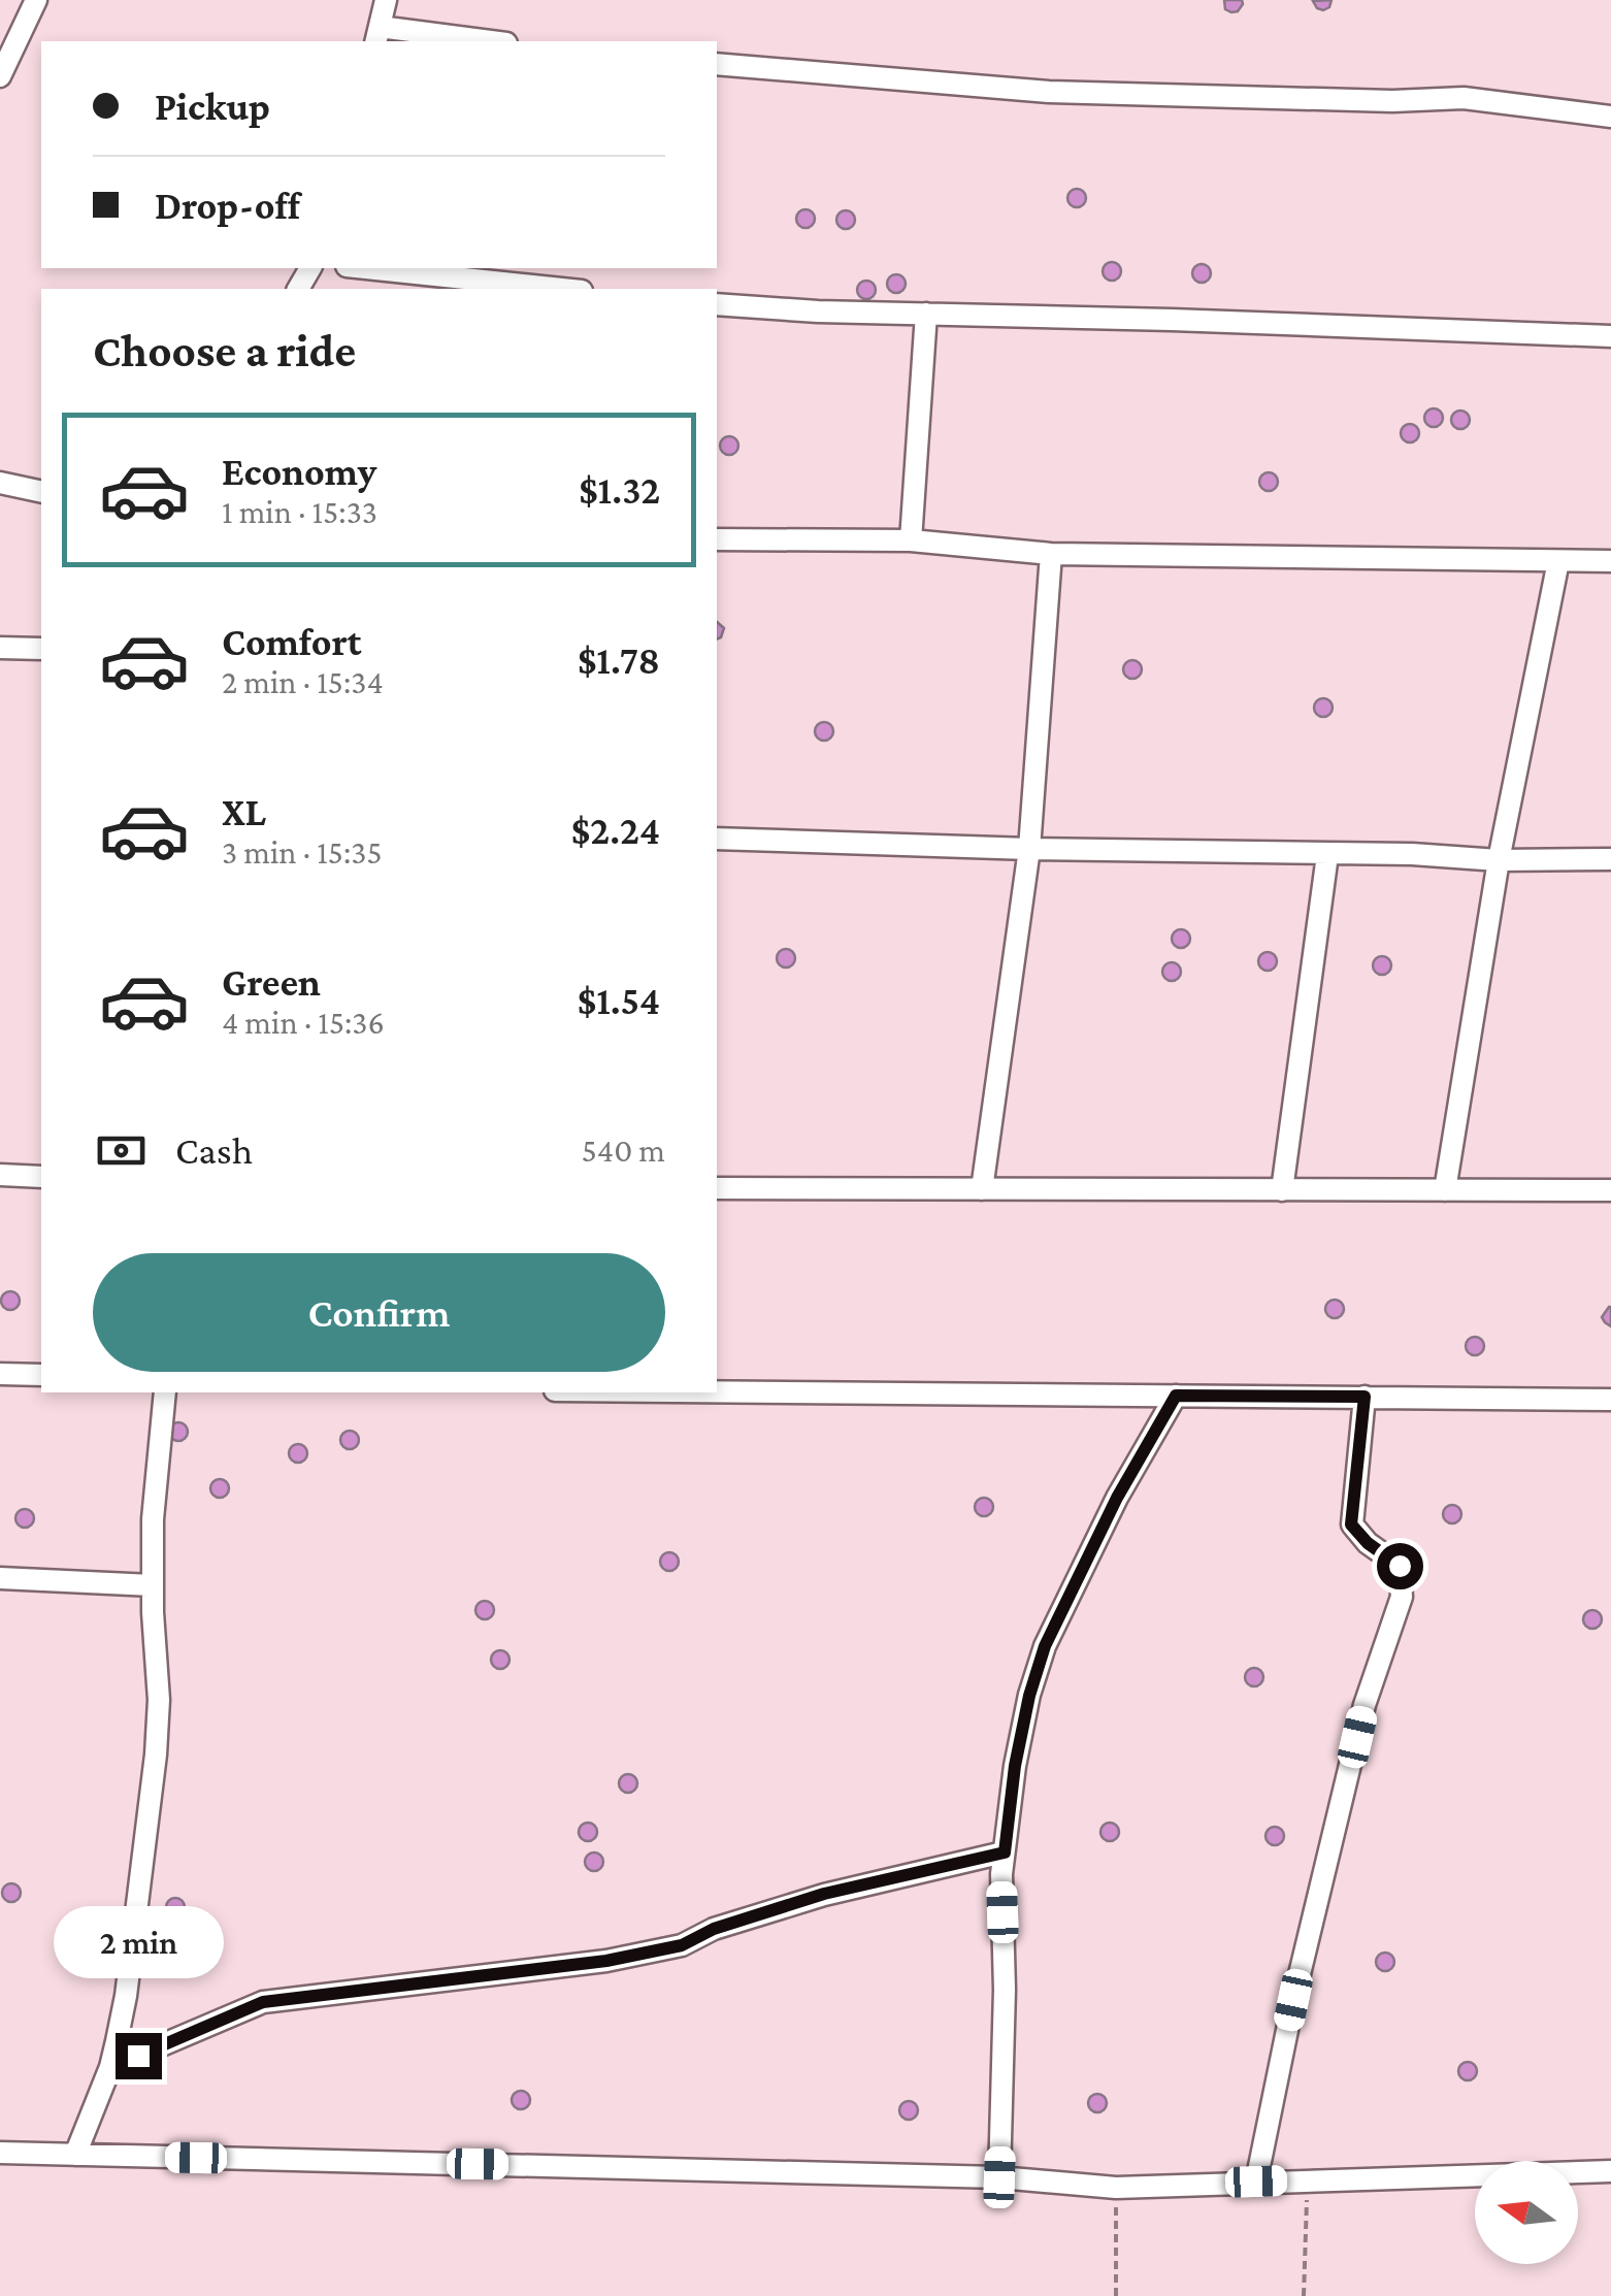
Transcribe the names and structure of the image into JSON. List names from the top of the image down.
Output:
{
  "north": "left",
  "page": {
    "banner": ["Pickup", "Drop-off"],
    "heading": "Choose a ride",
    "list": [
      {
        "name": "Economy",
        "note": "1 min · 15:33",
        "value": "$1.32"
      },
      {
        "name": "Comfort",
        "note": "2 min · 15:34",
        "value": "$1.78"
      },
      {
        "name": "XL",
        "note": "3 min · 15:35",
        "value": "$2.24"
      },
      {
        "name": "Green",
        "note": "4 min · 15:36",
        "value": "$1.54"
      }
    ],
    "pay": ["Cash", "540 m"],
    "buttons": "Confirm",
    "bubble": "2 min"
  }
}
